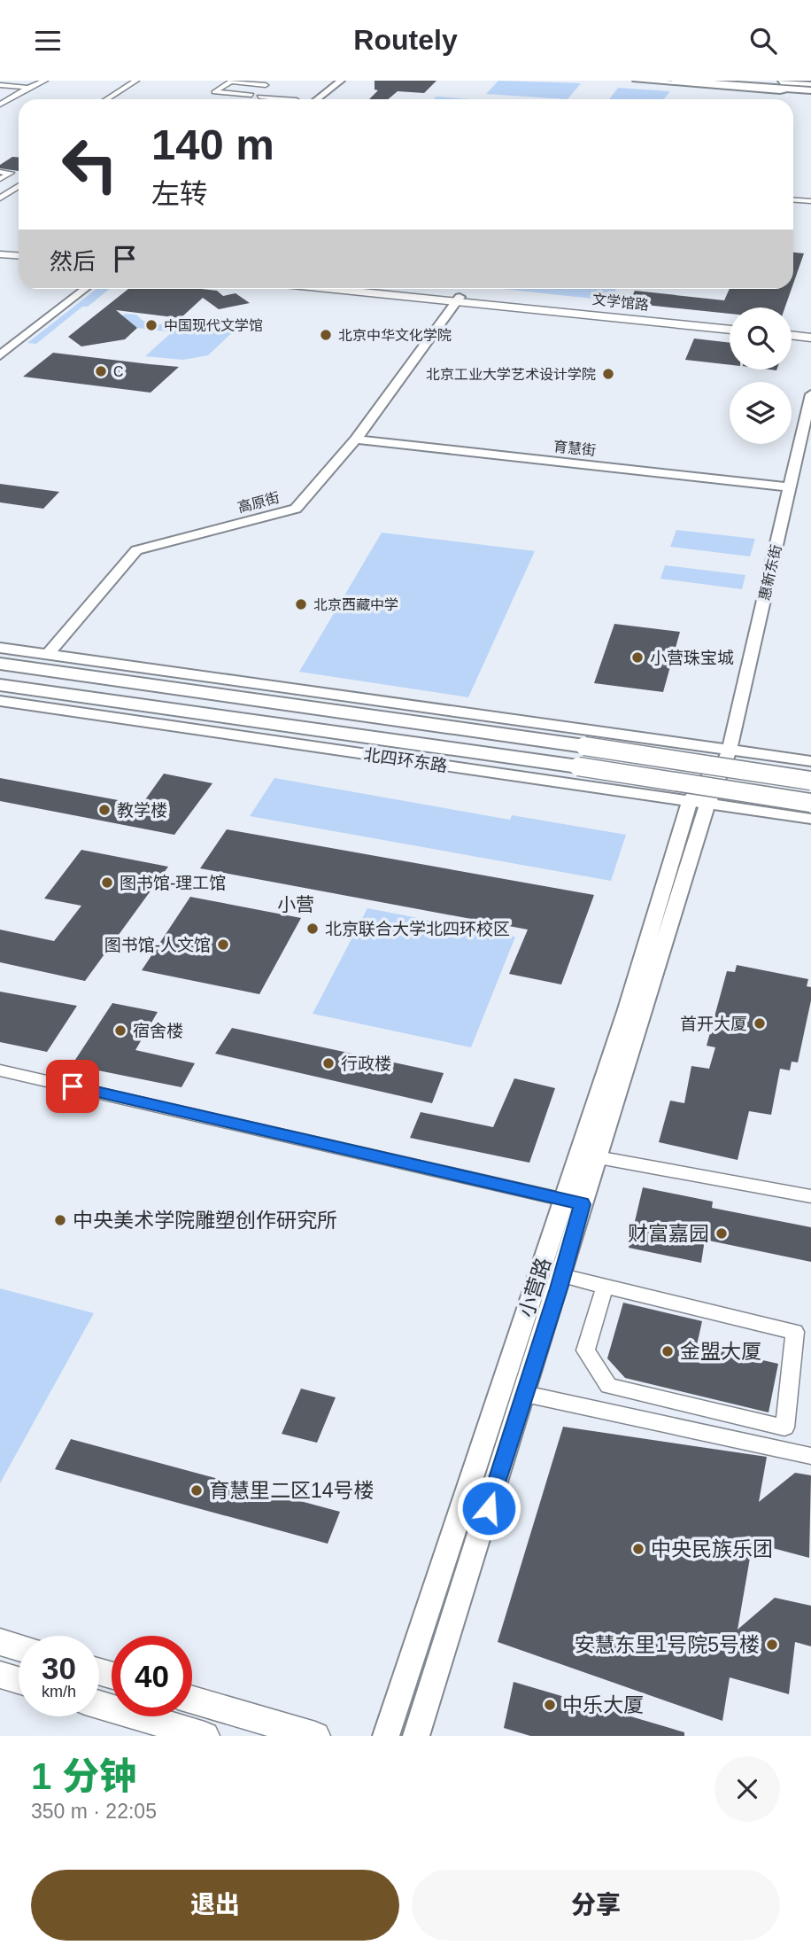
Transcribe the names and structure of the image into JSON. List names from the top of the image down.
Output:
{
  "streets": {
    "main road": ["文学馆路", "北四环东路"],
    "street": [
      "育慧街",
      "高原街",
      "惠新东街",
      "小营路"
    ]
  },
  "crossings": [
    ["文学馆路", "高原街"],
    ["育慧街", "高原街"],
    ["育慧街", "惠新东街"],
    ["惠新东街", "北四环东路"],
    ["惠新东街", "小营路"],
    ["北四环东路", "小营路"]
  ],
  "districts": ["小营"],
  "places": [
    "中国现代文学馆",
    "北京中华文化学院",
    "C",
    "北京工业大学艺术设计学院",
    "北京西藏中学",
    "小营珠宝城",
    "教学楼",
    "图书馆-理工馆",
    "北京联合大学北四环校区",
    "图书馆-人文馆",
    "首开大厦",
    "宿舍楼",
    "行政楼",
    "中央美术学院雕塑创作研究所",
    "财富嘉园",
    "金盟大厦",
    "育慧里二区14号楼",
    "中央民族乐团",
    "安慧东里1号院5号楼",
    "中乐大厦"
  ],
  "page": {
    "header": "Routely",
    "turn": ["140 m", "左转"],
    "then": "然后",
    "speed": "30 km/h",
    "limit": "40",
    "heading": ["1 分钟", "350 m · 22:05"],
    "buttons": ["退出", "分享"]
  }
}
